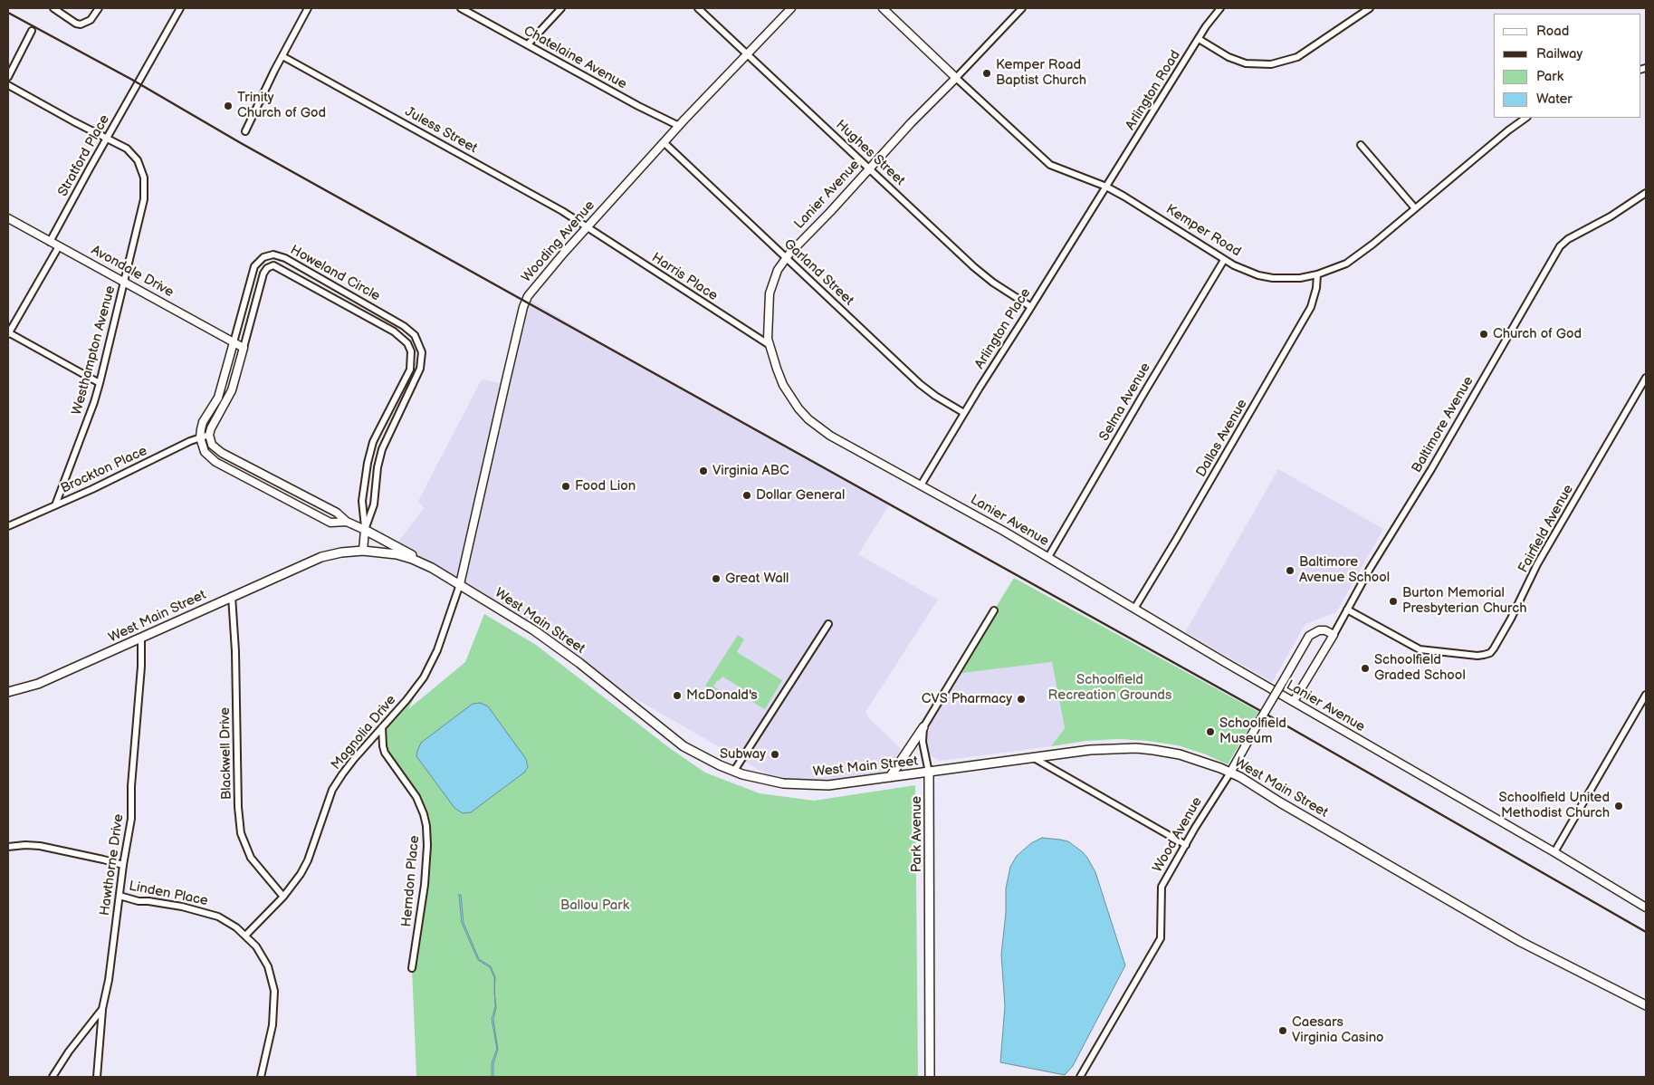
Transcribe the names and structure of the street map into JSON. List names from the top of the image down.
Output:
{
  "streets": {
    "main road": ["West Main Street", "Park Avenue"],
    "street": [
      "Chatelaine Avenue",
      "Arlington Road",
      "Juless Street",
      "Hughes Street",
      "Stratford Place",
      "Lanier Avenue",
      "Kemper Road",
      "Wooding Avenue",
      "Avondale Drive",
      "Garland Street",
      "Howeland Circle",
      "Harris Place",
      "Arlington Place",
      "Westhampton Avenue",
      "Selma Avenue",
      "Baltimore Avenue",
      "Dallas Avenue",
      "Brockton Place",
      "Fairfield Avenue",
      "Magnolia Drive",
      "Blackwell Drive",
      "Wood Avenue",
      "Hawthorne Drive",
      "Herndon Place",
      "Linden Place"
    ]
  },
  "crossings": [
    ["Chatelaine Avenue", "Wooding Avenue"],
    ["Arlington Road", "Kemper Road"],
    ["Arlington Road", "Arlington Place"],
    ["Juless Street", "Wooding Avenue"],
    ["Juless Street", "Harris Place"],
    ["Hughes Street", "Lanier Avenue"],
    ["Hughes Street", "Wooding Avenue"],
    ["Hughes Street", "Arlington Place"],
    ["Stratford Place", "Avondale Drive"],
    ["Stratford Place", "Westhampton Avenue"],
    ["Lanier Avenue", "Kemper Road"],
    ["Lanier Avenue", "Garland Street"],
    ["Lanier Avenue", "Harris Place"],
    ["Lanier Avenue", "Arlington Place"],
    ["Lanier Avenue", "Selma Avenue"],
    ["Lanier Avenue", "Baltimore Avenue"],
    ["Lanier Avenue", "Dallas Avenue"],
    ["Kemper Road", "Arlington Place"],
    ["Kemper Road", "Selma Avenue"],
    ["Kemper Road", "Dallas Avenue"],
    ["Wooding Avenue", "Garland Street"],
    ["Wooding Avenue", "Harris Place"],
    ["Wooding Avenue", "West Main Street"],
    ["Wooding Avenue", "Magnolia Drive"],
    ["Avondale Drive", "Howeland Circle"],
    ["Avondale Drive", "Westhampton Avenue"],
    ["Garland Street", "Arlington Place"],
    ["Howeland Circle", "Brockton Place"],
    ["Howeland Circle", "West Main Street"],
    ["Westhampton Avenue", "Brockton Place"],
    ["Baltimore Avenue", "Fairfield Avenue"],
    ["Baltimore Avenue", "Wood Avenue"],
    ["West Main Street", "Magnolia Drive"],
    ["West Main Street", "Blackwell Drive"],
    ["West Main Street", "Park Avenue"],
    ["West Main Street", "Wood Avenue"],
    ["West Main Street", "Hawthorne Drive"],
    ["Magnolia Drive", "Blackwell Drive"],
    ["Magnolia Drive", "Herndon Place"],
    ["Magnolia Drive", "Linden Place"],
    ["Hawthorne Drive", "Linden Place"]
  ],
  "parks": ["Schoolfield Recreation Grounds", "Ballou Park"],
  "places": [
    "Kemper Road Baptist Church",
    "Trinity Church of God",
    "Church of God",
    "Virginia ABC",
    "Food Lion",
    "Dollar General",
    "Baltimore Avenue School",
    "Great Wall",
    "Burton Memorial Presbyterian Church",
    "Schoolfield Graded School",
    "McDonald's",
    "CVS Pharmacy",
    "Schoolfield Museum",
    "Subway",
    "Schoolfield United Methodist Church",
    "Caesars Virginia Casino"
  ],
  "legend": [
    "Road",
    "Railway",
    "Park",
    "Water"
  ]
}
